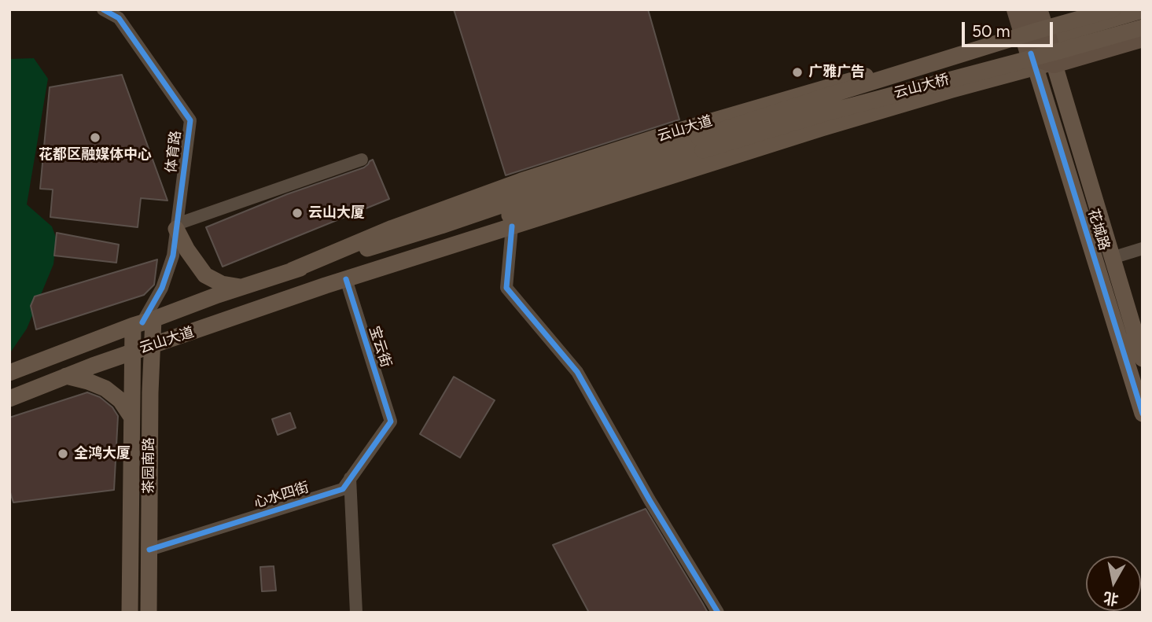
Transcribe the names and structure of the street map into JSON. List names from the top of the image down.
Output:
{
  "streets": {
    "highway": ["云山大道", "花城路"],
    "main road": ["云山大桥", "茶园南路"],
    "street": ["体育路", "宝云街", "心水四街"]
  },
  "crossings": [
    ["云山大桥", "云山大道"],
    ["云山大道", "体育路"],
    ["云山大道", "花城路"],
    ["云山大道", "宝云街"],
    ["云山大道", "茶园南路"],
    ["体育路", "茶园南路"],
    ["宝云街", "心水四街"],
    ["茶园南路", "心水四街"]
  ],
  "places": [
    "广雅广告",
    "花都区融媒体中心",
    "云山大厦",
    "全鸿大厦"
  ],
  "scale_bar": "50 m",
  "north": "bottom"
}
